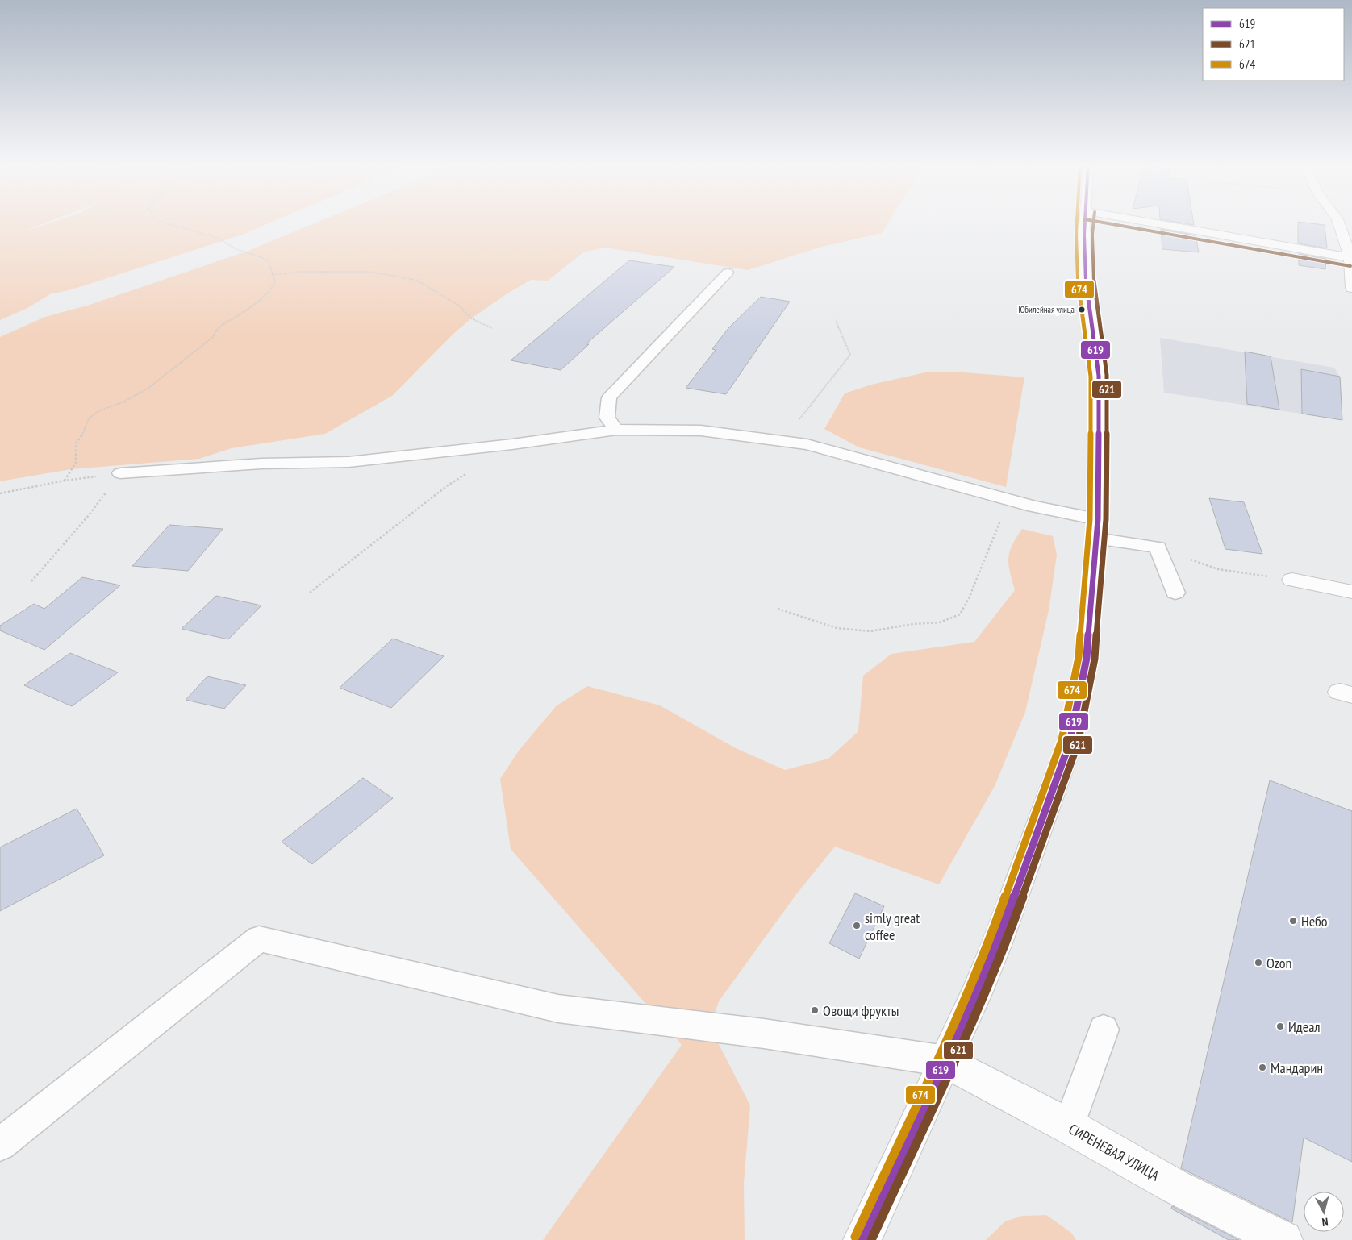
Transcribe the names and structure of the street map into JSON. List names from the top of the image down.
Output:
{
  "streets": {
    "main road": ["СИРЕНЕВАЯ УЛИЦА"]
  },
  "places": [
    "Юбилейная улица",
    "Небо",
    "simly great coffee",
    "Ozon",
    "Овощи фрукты",
    "Идеал",
    "Мандарин"
  ],
  "lines": ["transit line 619", "transit line 621", "transit line 674"],
  "legend": ["619", "621", "674"],
  "north": "bottom"
}
